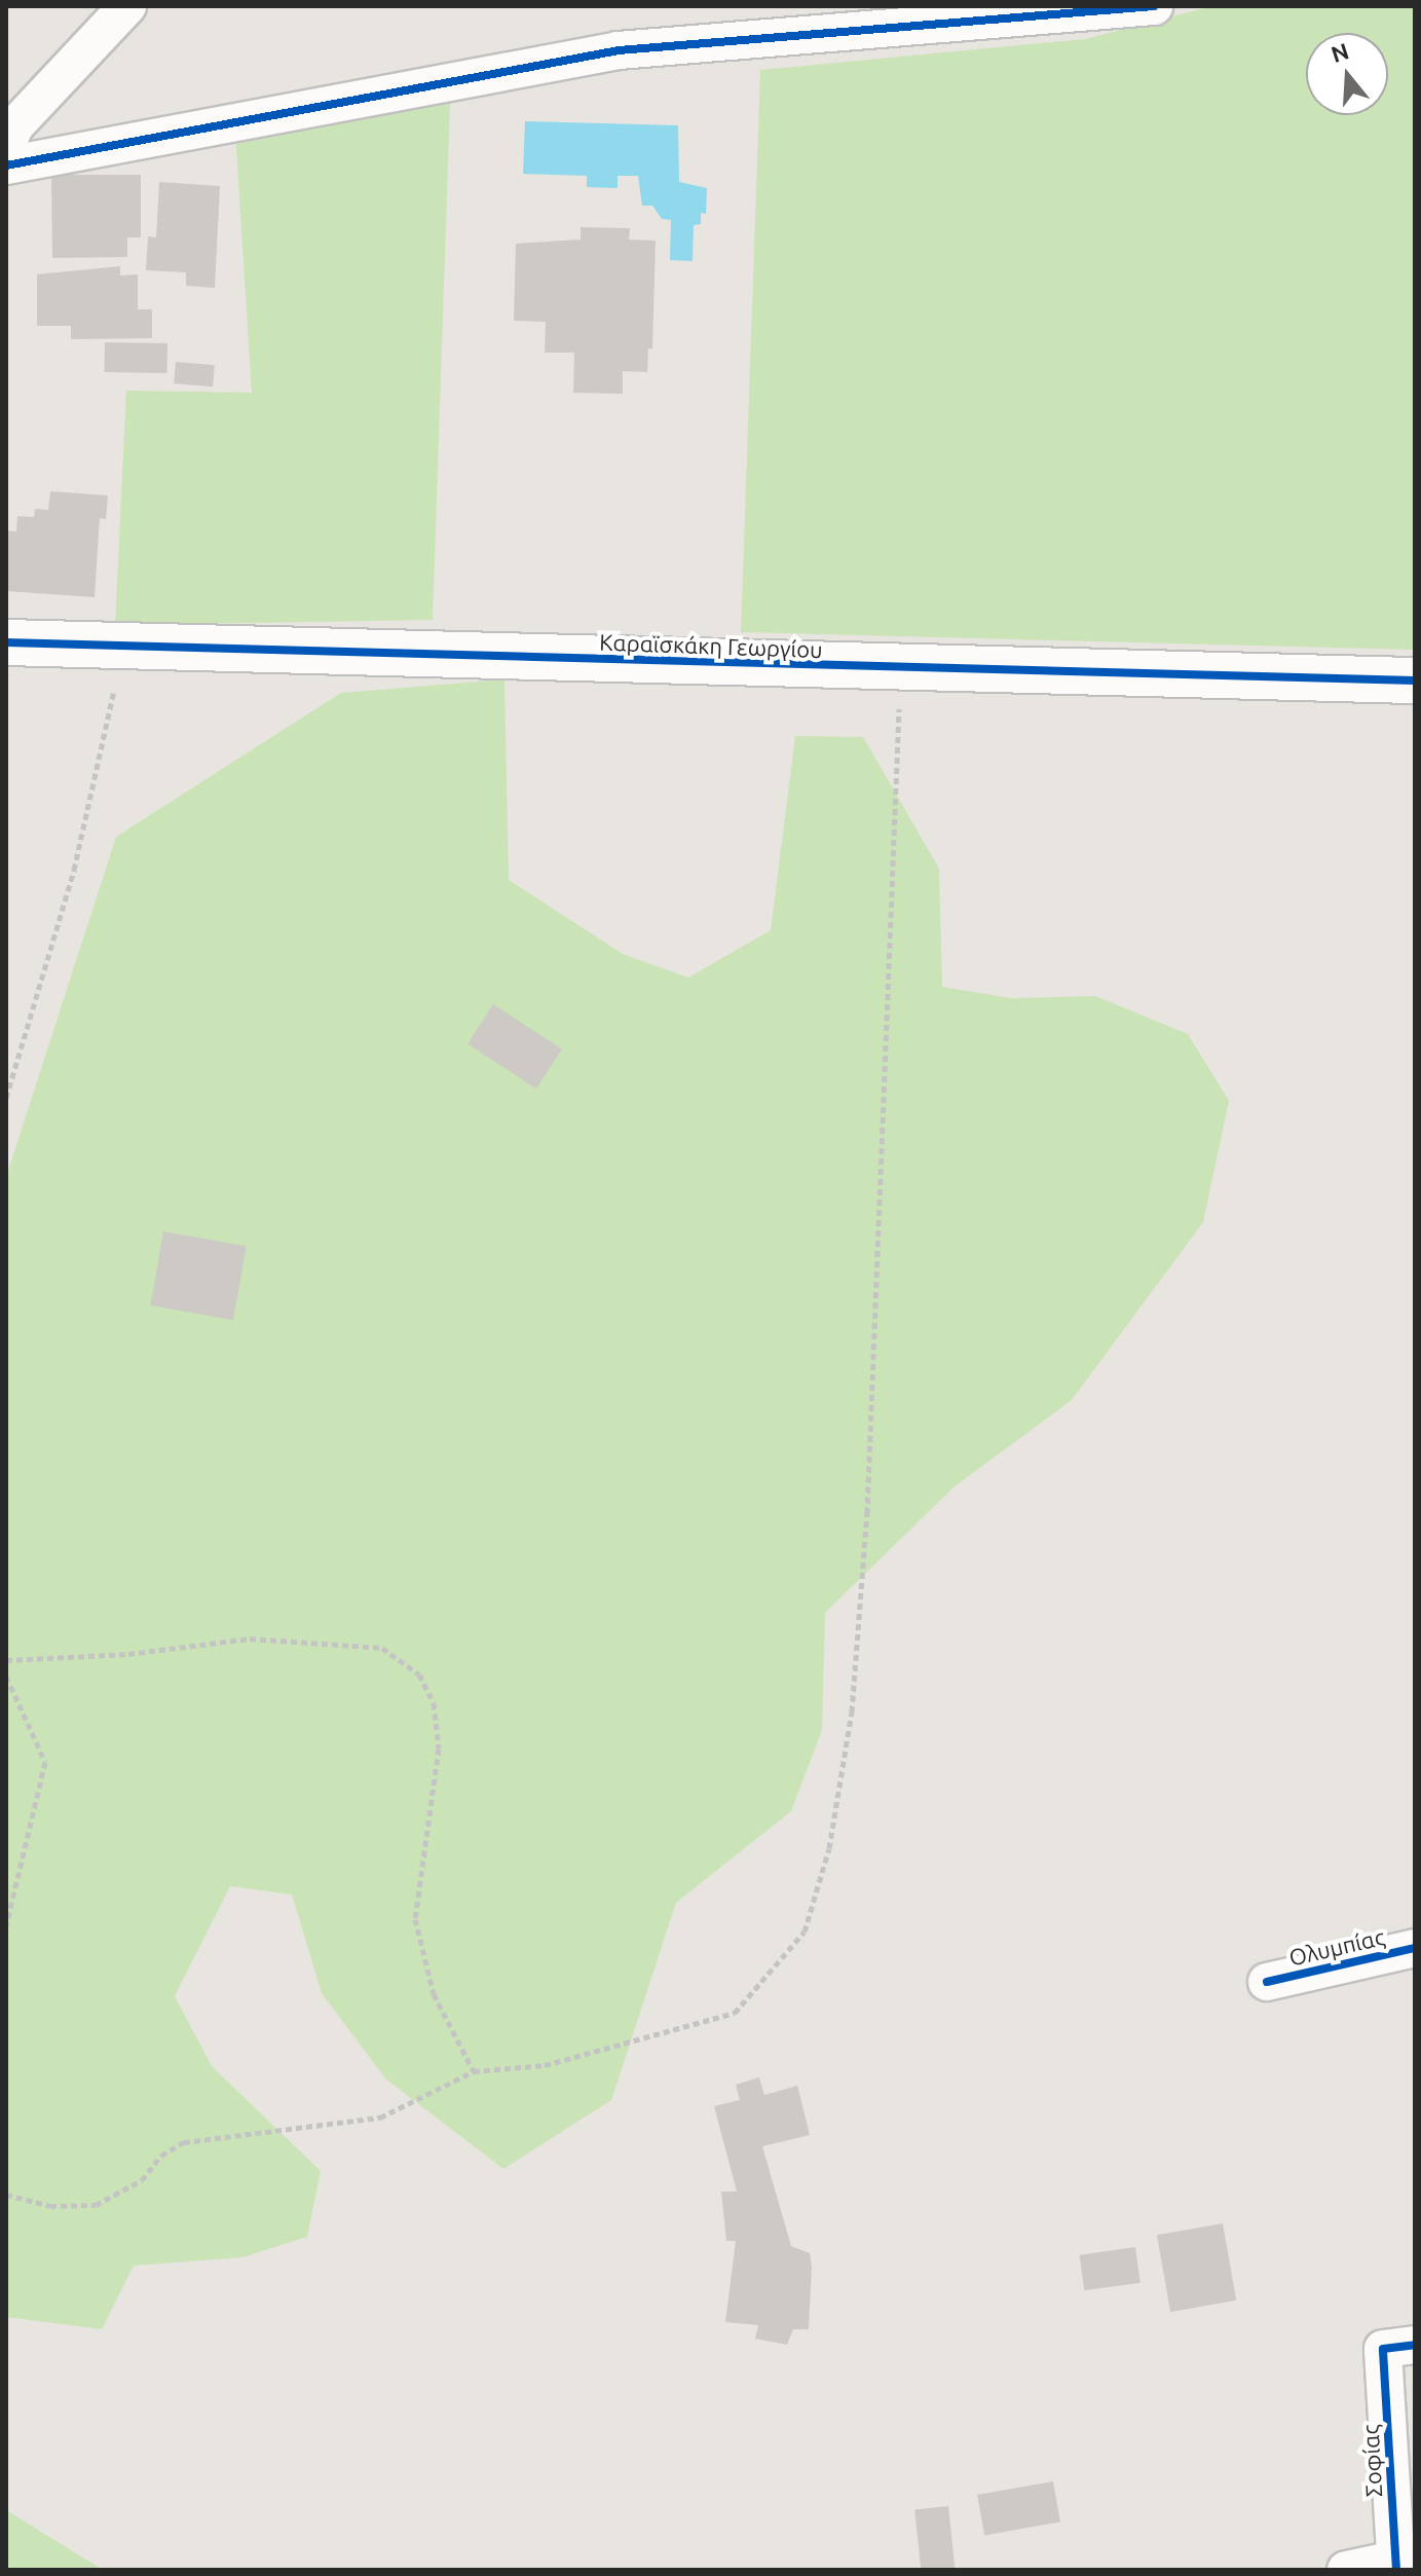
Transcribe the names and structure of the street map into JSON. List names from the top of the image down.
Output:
{
  "streets": {
    "street": ["Καραϊσκάκη Γεωργίου", "Ολυμπίας", "Σοφίας"]
  },
  "north": "top"
}
